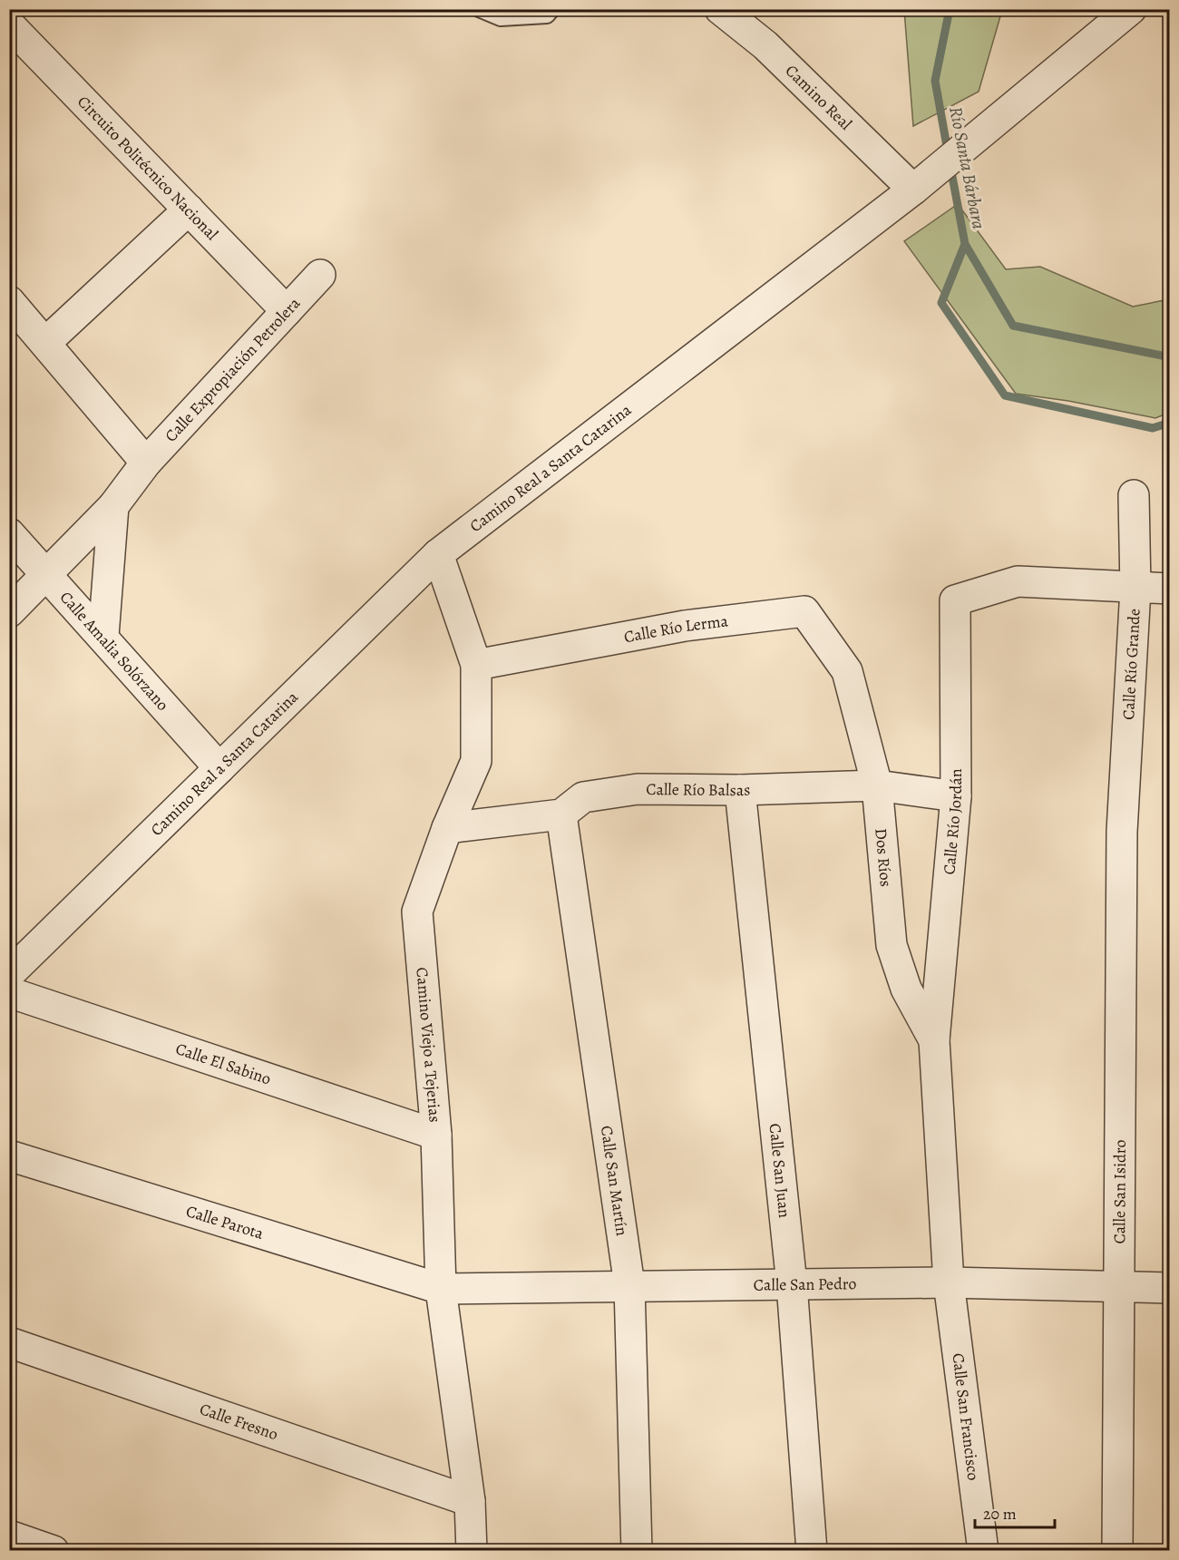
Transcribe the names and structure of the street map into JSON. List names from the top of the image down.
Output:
{
  "streets": {
    "street": [
      "Camino Real",
      "Circuito Politécnico Nacional",
      "Calle Expropiación Petrolera",
      "Camino Real a Santa Catarina",
      "Calle Río Lerma",
      "Calle Amalia Solórzano",
      "Calle Río Grande",
      "Calle Río Balsas",
      "Calle Río Jordán",
      "Dos Ríos",
      "Camino Viejo a Tejerias",
      "Calle El Sabino",
      "Calle San Juan",
      "Calle San Martín",
      "Calle San Isidro",
      "Calle Parota",
      "Calle San Pedro",
      "Calle San Francisco",
      "Calle Fresno"
    ]
  },
  "crossings": [
    ["Camino Real", "Camino Real a Santa Catarina"],
    ["Circuito Politécnico Nacional", "Calle Expropiación Petrolera"],
    ["Calle Expropiación Petrolera", "Calle Amalia Solórzano"],
    ["Camino Real a Santa Catarina", "Calle Amalia Solórzano"],
    ["Camino Real a Santa Catarina", "Camino Viejo a Tejerias"],
    ["Calle Río Lerma", "Dos Ríos"],
    ["Calle Río Lerma", "Camino Viejo a Tejerias"],
    ["Calle Río Grande", "Calle Río Jordán"],
    ["Calle Río Grande", "Calle San Isidro"],
    ["Calle Río Balsas", "Calle Río Jordán"],
    ["Calle Río Balsas", "Dos Ríos"],
    ["Calle Río Balsas", "Calle San Juan"],
    ["Calle Río Balsas", "Calle San Martín"],
    ["Calle Río Jordán", "Dos Ríos"],
    ["Calle Río Jordán", "Calle San Pedro"],
    ["Calle Río Jordán", "Calle San Francisco"],
    ["Camino Viejo a Tejerias", "Calle El Sabino"],
    ["Camino Viejo a Tejerias", "Calle Parota"],
    ["Camino Viejo a Tejerias", "Calle San Pedro"],
    ["Camino Viejo a Tejerias", "Calle Fresno"],
    ["Calle San Juan", "Calle San Pedro"],
    ["Calle San Martín", "Calle San Pedro"],
    ["Calle San Isidro", "Calle San Pedro"],
    ["Calle Parota", "Calle San Pedro"],
    ["Calle San Pedro", "Calle San Francisco"]
  ],
  "water": ["Río Santa Bárbara"],
  "scale_bar": "20 m"
}
